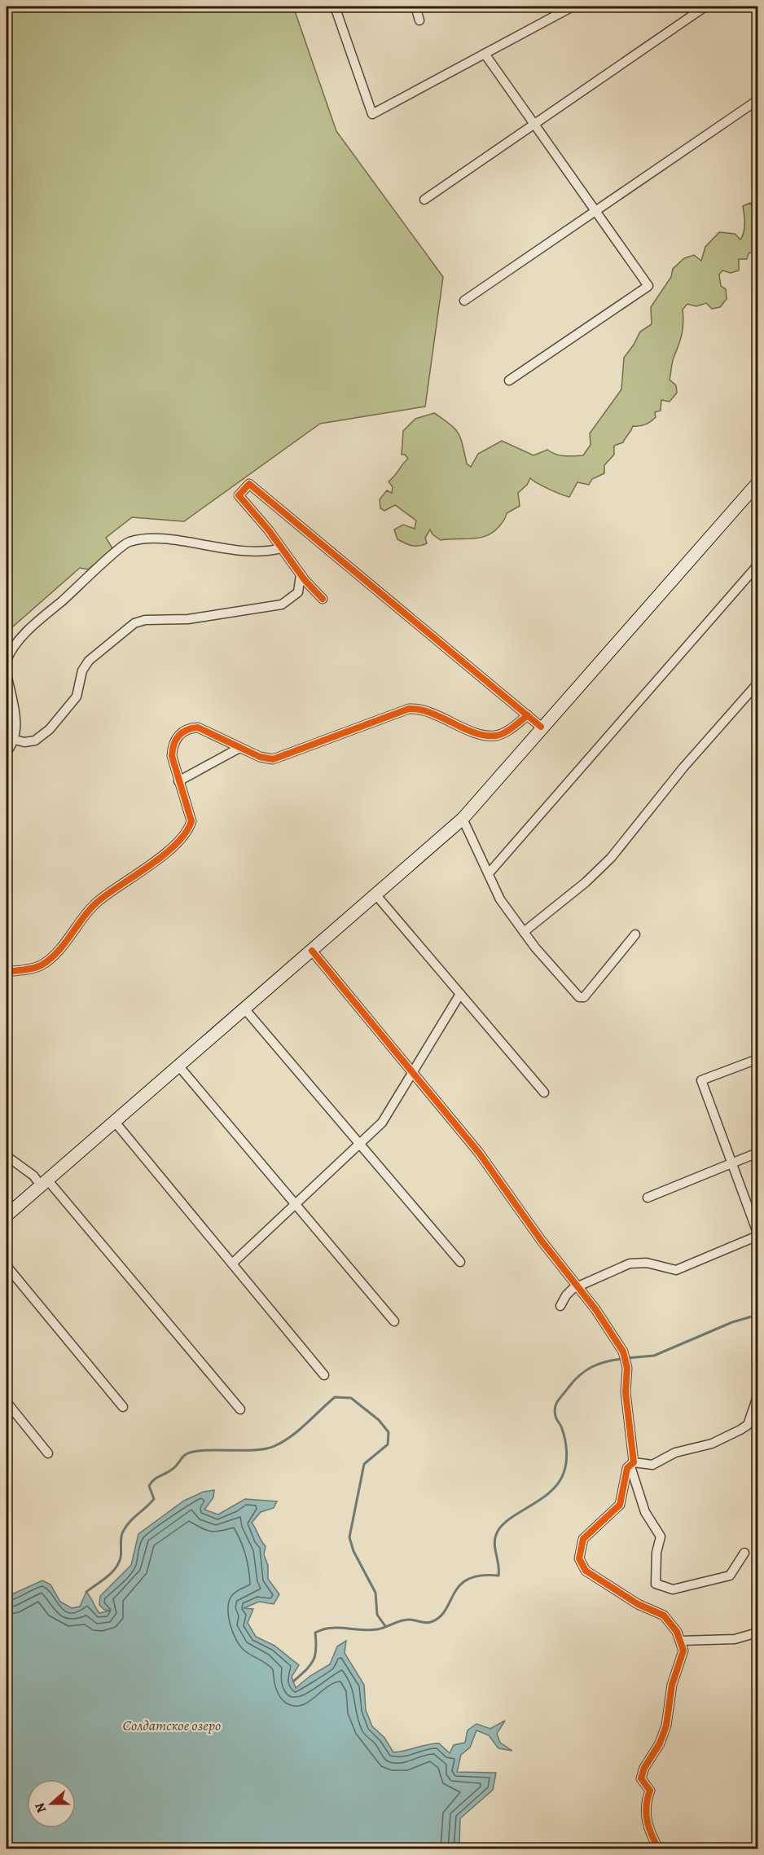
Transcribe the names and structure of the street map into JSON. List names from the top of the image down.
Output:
{
  "water": ["Солдатское озеро"],
  "north": "left"
}
